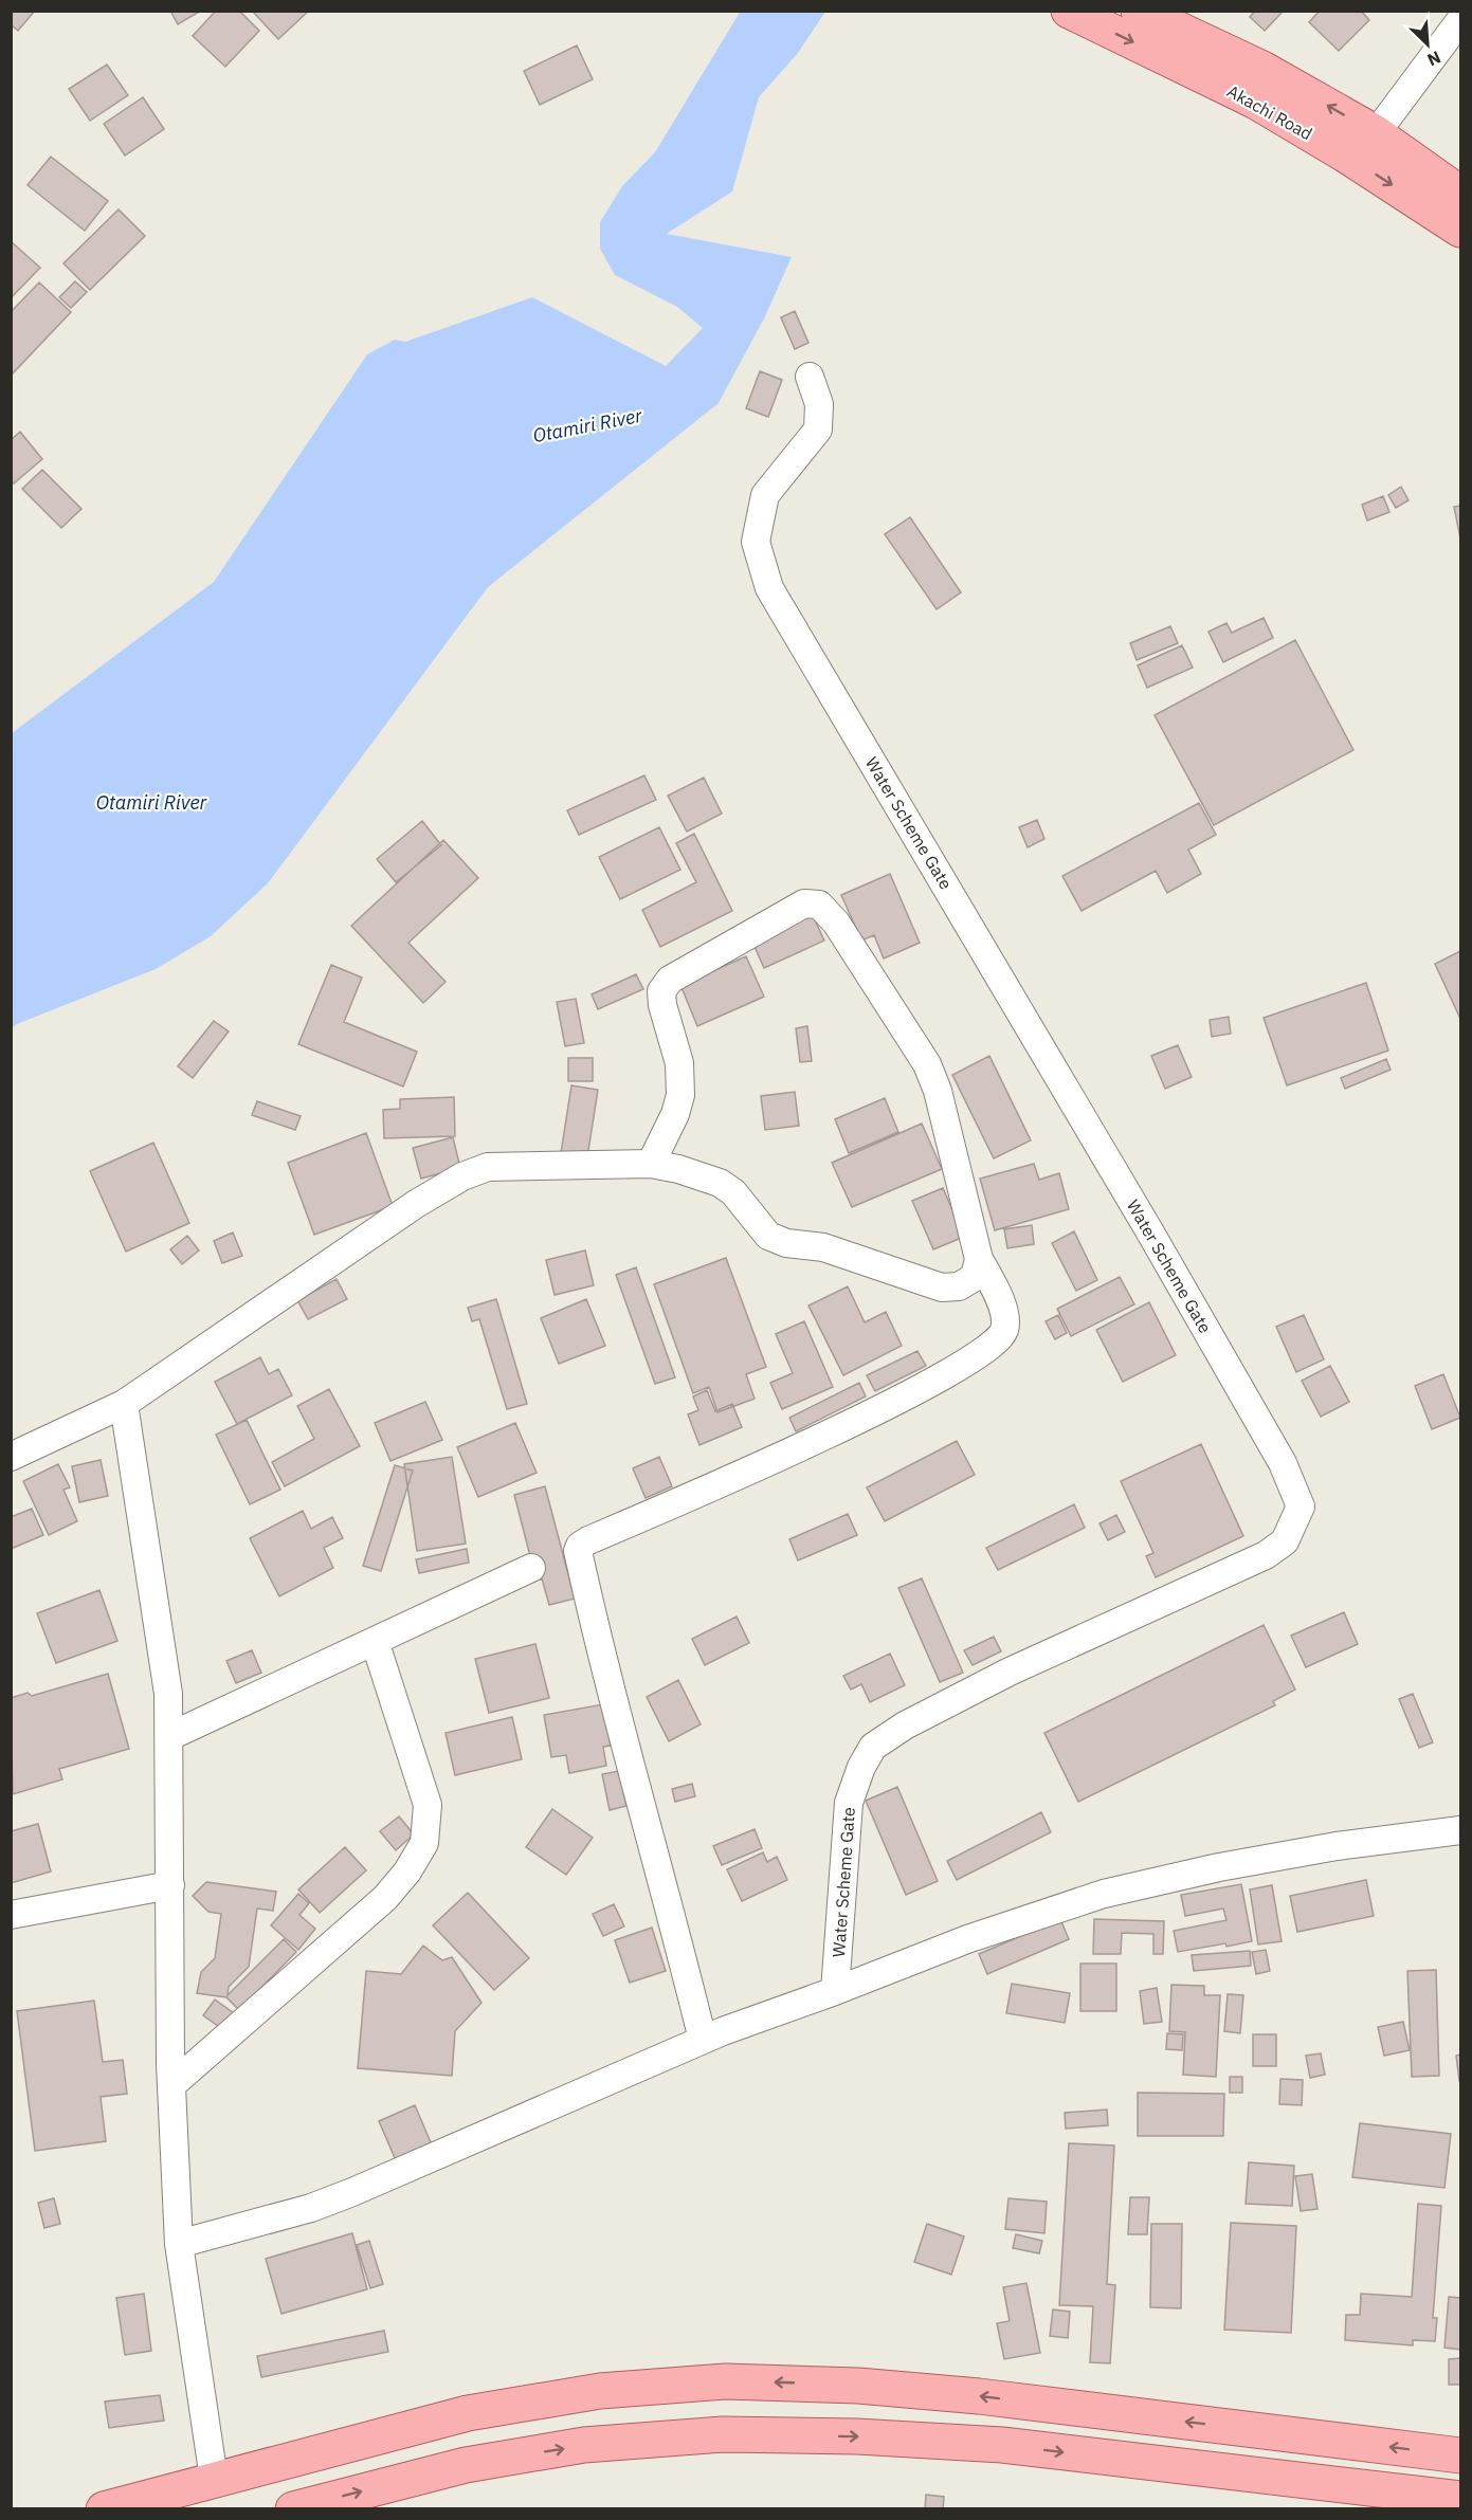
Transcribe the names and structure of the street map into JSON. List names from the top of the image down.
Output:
{
  "streets": {
    "main road": ["Akachi Road"],
    "street": ["Water Scheme Gate"]
  },
  "water": ["Otamiri River"],
  "north": "bottom right"
}
